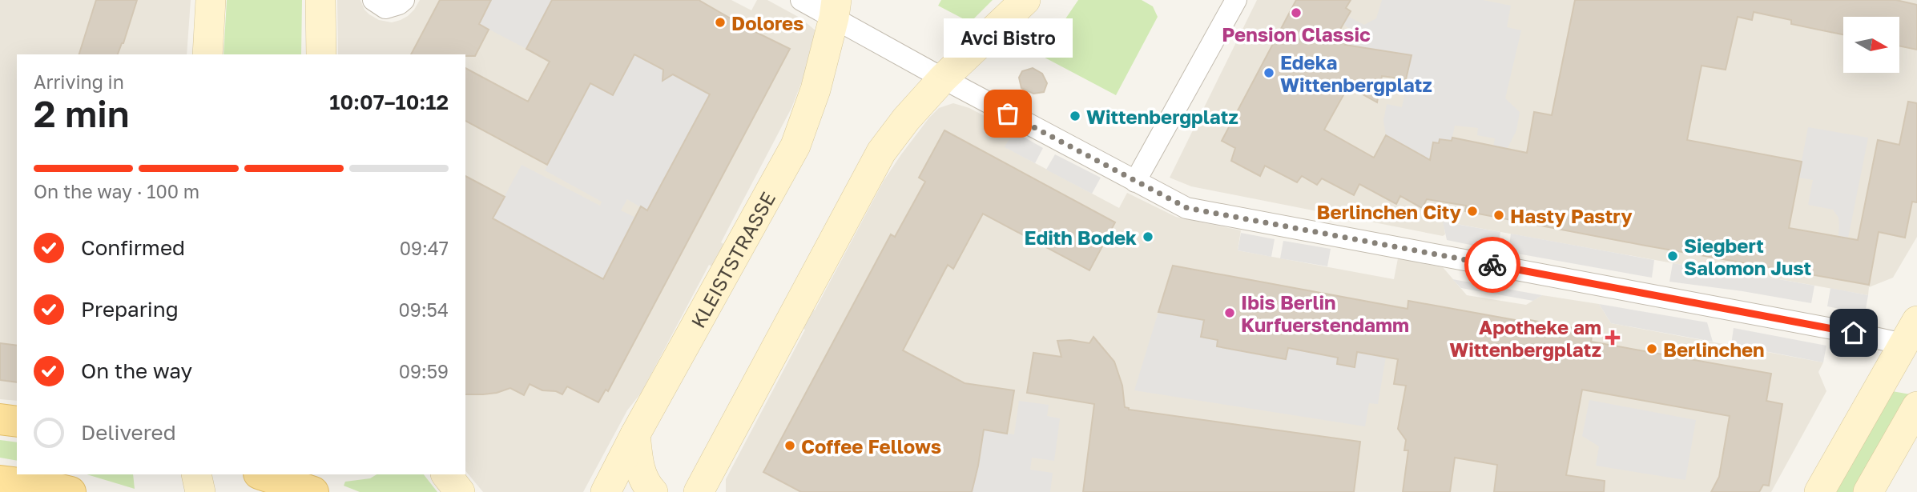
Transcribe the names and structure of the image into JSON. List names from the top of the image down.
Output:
{
  "streets": {
    "main road": ["KLEISTSTRASSE"]
  },
  "places": {
    "other": [
      "Pension Classic",
      "Dolores",
      "Edeka Wittenbergplatz",
      "Avci Bistro",
      "Wittenbergplatz",
      "Berlinchen City",
      "Hasty Pastry",
      "Edith Bodek",
      "Siegbert Salomon Just",
      "Ibis Berlin Kurfuerstendamm",
      "Berlinchen",
      "Coffee Fellows"
    ],
    "health": ["Apotheke am Wittenbergplatz"]
  },
  "north": "right",
  "page": {
    "bubble": "Avci Bistro",
    "heading": ["2 min", "Arriving in", "10:07–10:12"],
    "bar": "On the way · 100 m",
    "list": [
      ["Confirmed", "09:47"],
      ["Preparing", "09:54"],
      ["On the way", "09:59"],
      "Delivered"
    ]
  }
}
